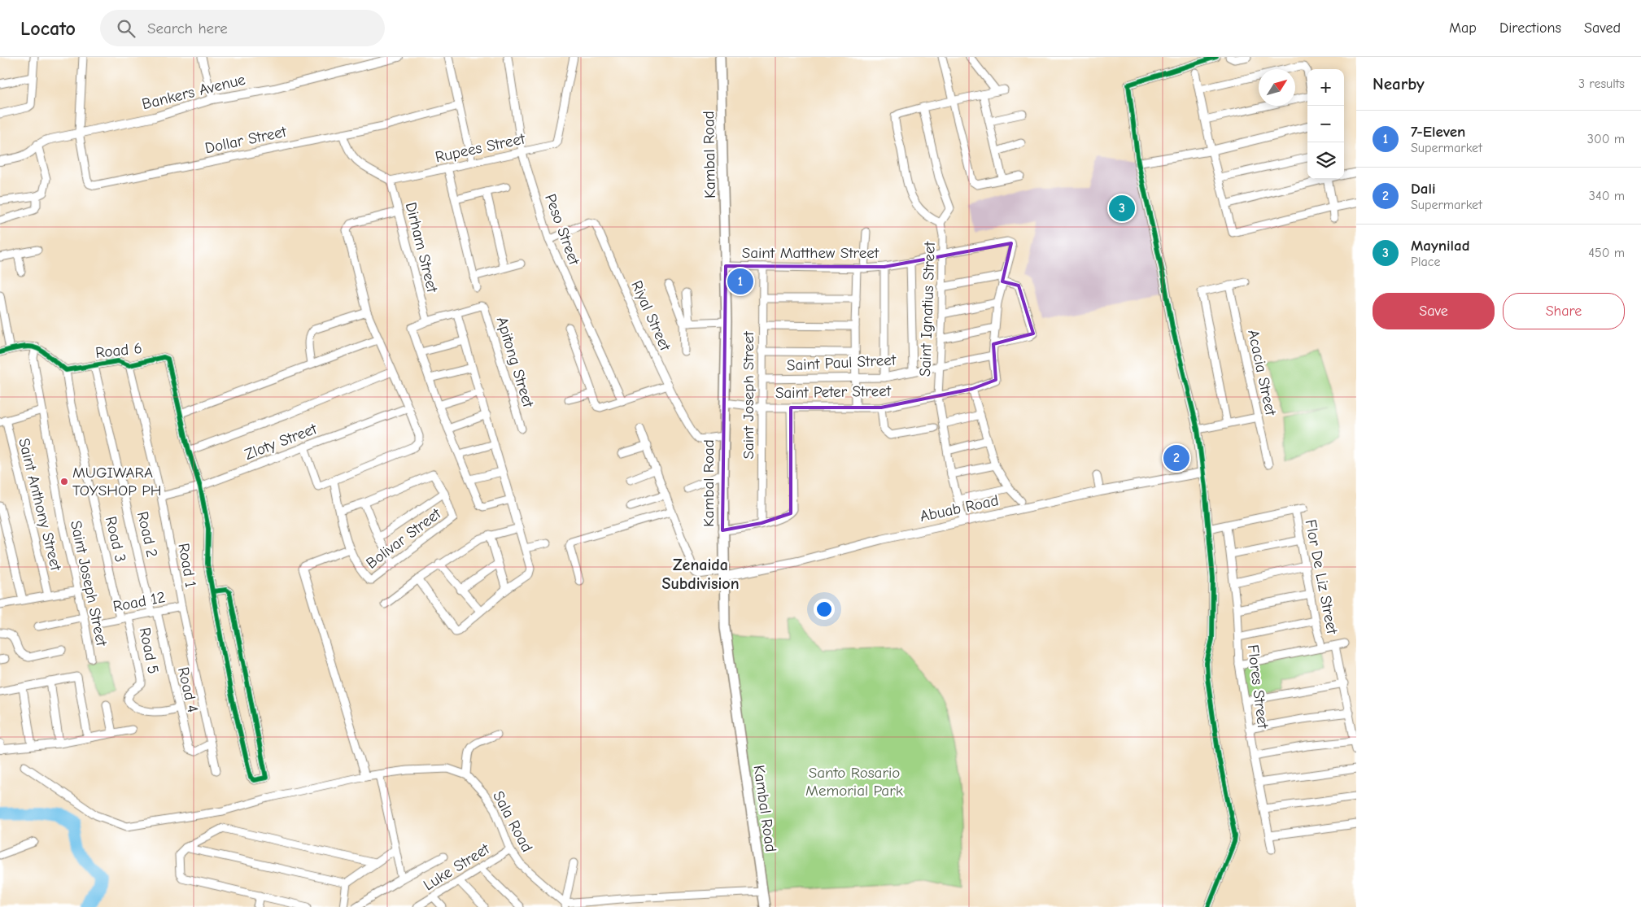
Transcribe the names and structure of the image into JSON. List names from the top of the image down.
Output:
{
  "streets": {
    "main road": ["Kambal Road"],
    "street": [
      "Bankers Avenue",
      "Dollar Street",
      "Rupees Street",
      "Peso Street",
      "Dirham Street",
      "Saint Matthew Street",
      "Saint Ignatius Street",
      "Riyal Street",
      "Road 6",
      "Apitong Street",
      "Saint Paul Street",
      "Acacia Street",
      "Saint Peter Street",
      "Saint Joseph Street",
      "Zloty Street",
      "Saint Anthony Street",
      "Abuab Road",
      "Road 2",
      "Bolivar Street",
      "Road 3",
      "Road 1",
      "Flor De Liz Street",
      "Road 12",
      "Road 5",
      "Flores Street",
      "Road 4",
      "Sala Road",
      "Luke Street"
    ]
  },
  "crossings": [
    ["Bankers Avenue", "Dollar Street"],
    ["Rupees Street", "Peso Street"],
    ["Rupees Street", "Dirham Street"],
    ["Kambal Road", "Saint Matthew Street"],
    ["Kambal Road", "Riyal Street"],
    ["Kambal Road", "Saint Peter Street"],
    ["Kambal Road", "Abuab Road"],
    ["Peso Street", "Riyal Street"],
    ["Saint Matthew Street", "Saint Ignatius Street"],
    ["Saint Matthew Street", "Saint Joseph Street"],
    ["Saint Ignatius Street", "Saint Paul Street"],
    ["Saint Ignatius Street", "Saint Peter Street"],
    ["Road 6", "Road 2"],
    ["Road 6", "Road 3"],
    ["Road 6", "Road 1"],
    ["Saint Paul Street", "Saint Peter Street"],
    ["Saint Paul Street", "Saint Joseph Street"],
    ["Saint Peter Street", "Saint Joseph Street"],
    ["Zloty Street", "Road 1"],
    ["Road 2", "Road 12"],
    ["Road 2", "Road 4"],
    ["Road 3", "Road 12"],
    ["Road 1", "Road 12"],
    ["Road 1", "Road 4"],
    ["Road 12", "Road 5"],
    ["Road 12", "Road 4"],
    ["Road 5", "Road 4"],
    ["Sala Road", "Luke Street"]
  ],
  "districts": ["Zenaida Subdivision"],
  "parks": ["Santo Rosario Memorial Park"],
  "places": ["MUGIWARA TOYSHOP PH"],
  "north": "top right",
  "page": {
    "header": "Locato",
    "search": "Search here",
    "nav": ["Map", "Directions", "Saved"],
    "heading": ["Nearby", "3 results"],
    "map_buttons": ["+", "−"],
    "list": [
      {
        "mark": "1",
        "name": "7-Eleven",
        "note": "Supermarket",
        "value": "300 m"
      },
      {
        "mark": "2",
        "name": "Dali",
        "note": "Supermarket",
        "value": "340 m"
      },
      {
        "mark": "3",
        "name": "Maynilad",
        "note": "Place",
        "value": "450 m"
      }
    ],
    "pins": ["3", "1", "2"],
    "buttons": ["Save", "Share"]
  }
}
